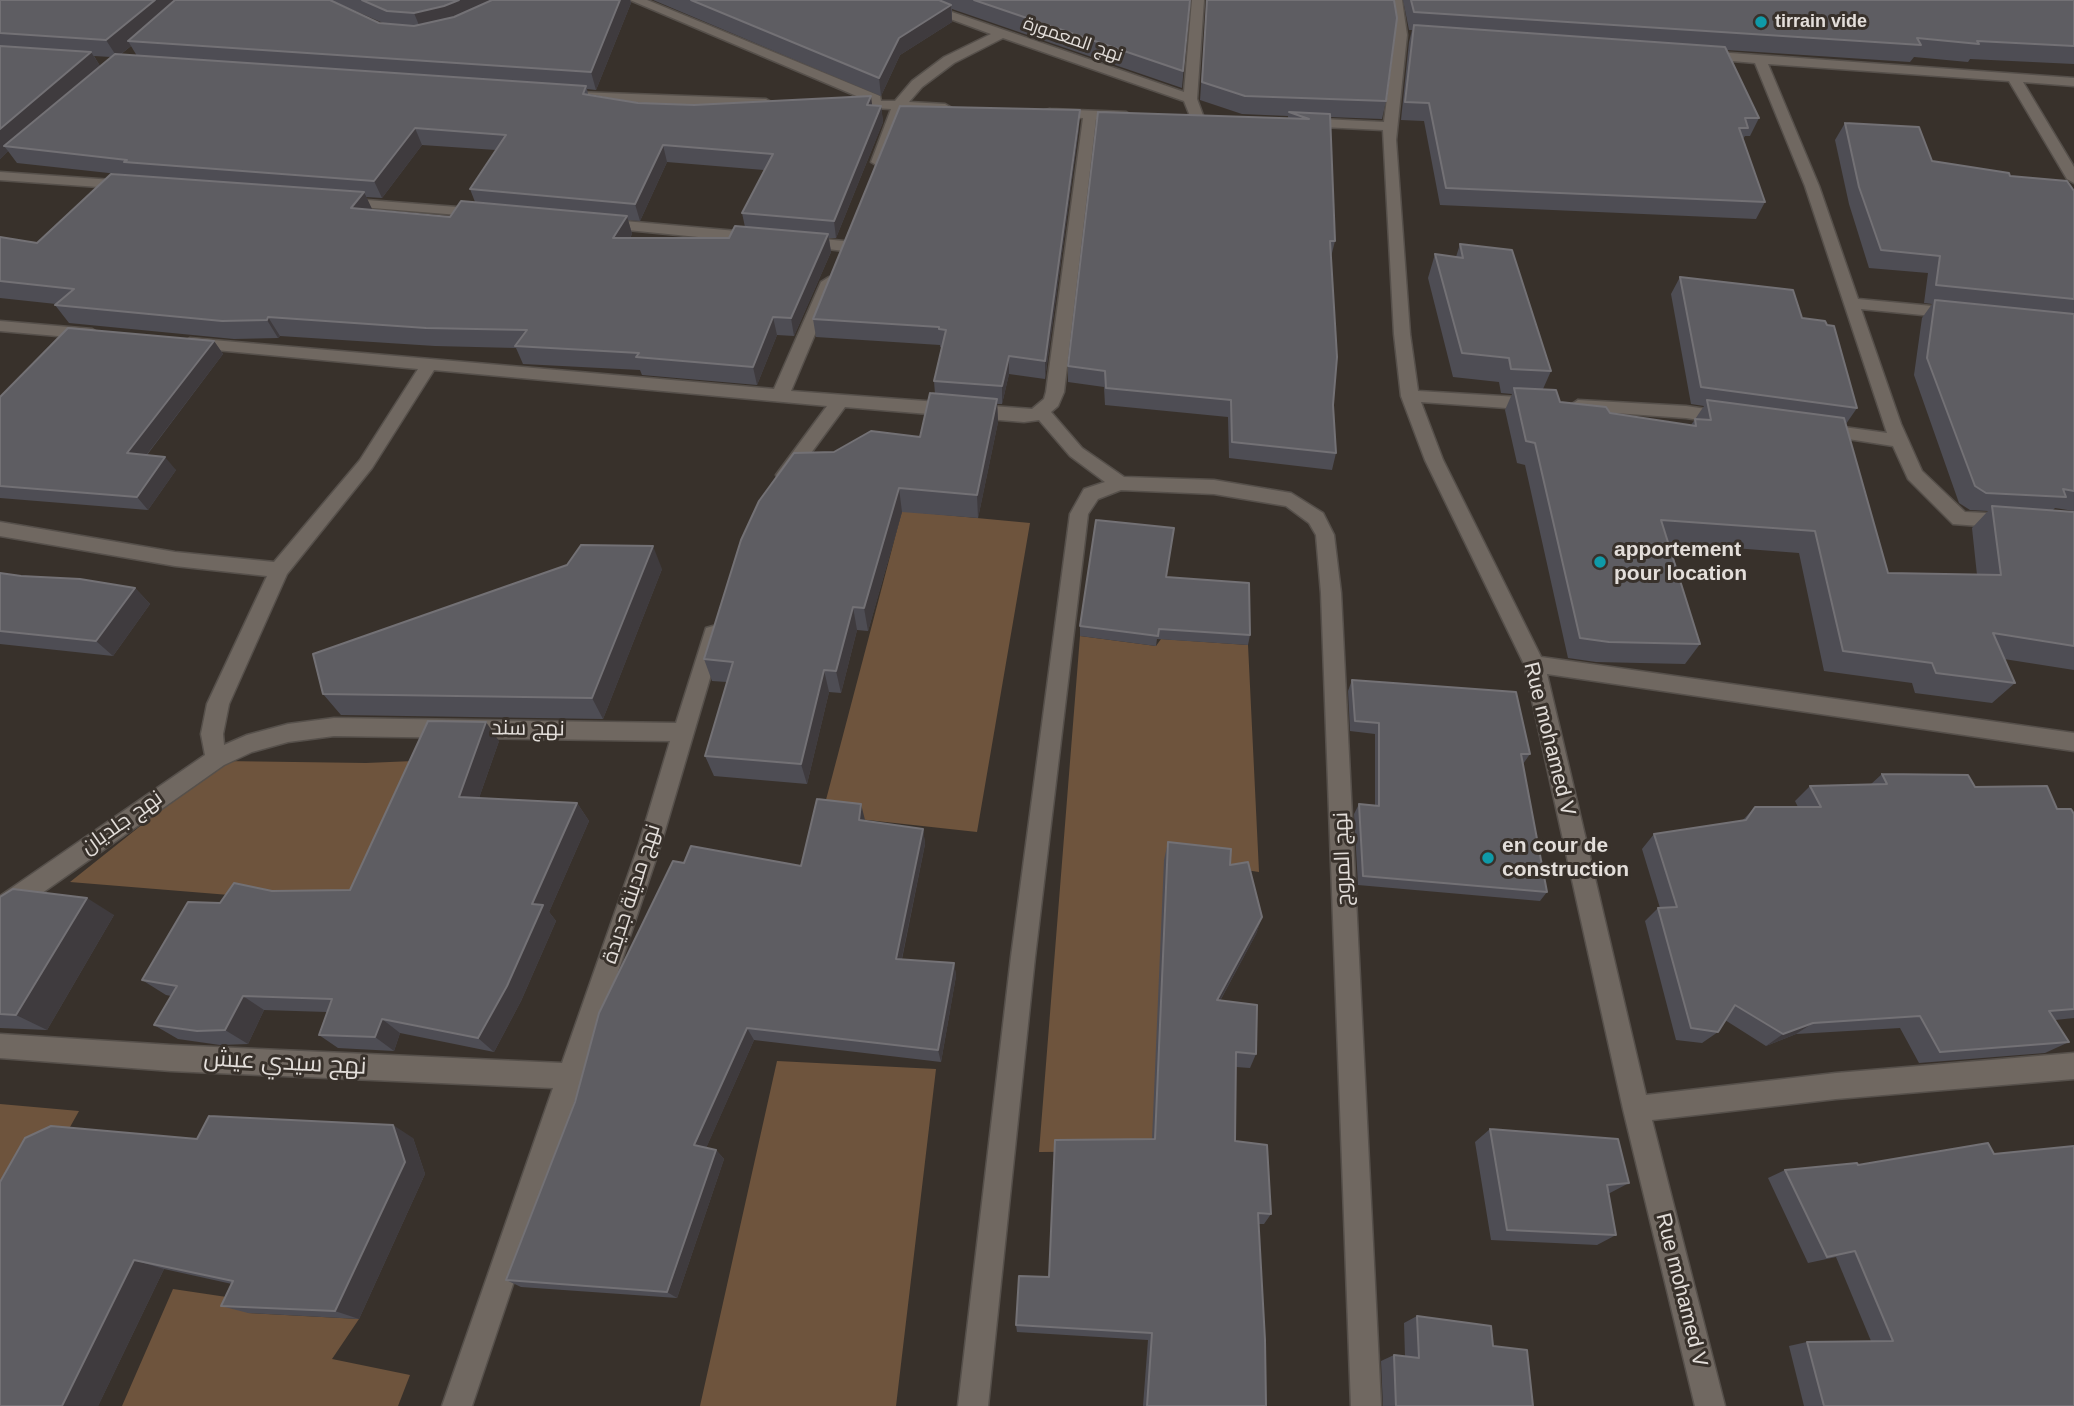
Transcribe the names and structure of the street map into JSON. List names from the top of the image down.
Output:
{
  "streets": {
    "street": [
      "نهج المعمورة",
      "نهج سند",
      "Rue mohamed V",
      "نهج جلديان",
      "نهج المروج",
      "نهج مدينة جديدة",
      "نهج سيدي عيش"
    ]
  },
  "crossings": [
    ["نهج سند", "نهج جلديان"],
    ["نهج سند", "نهج مدينة جديدة"],
    ["نهج مدينة جديدة", "نهج سيدي عيش"]
  ],
  "places": ["tirrain vide", "apportement pour location", "en cour de construction"]
}
